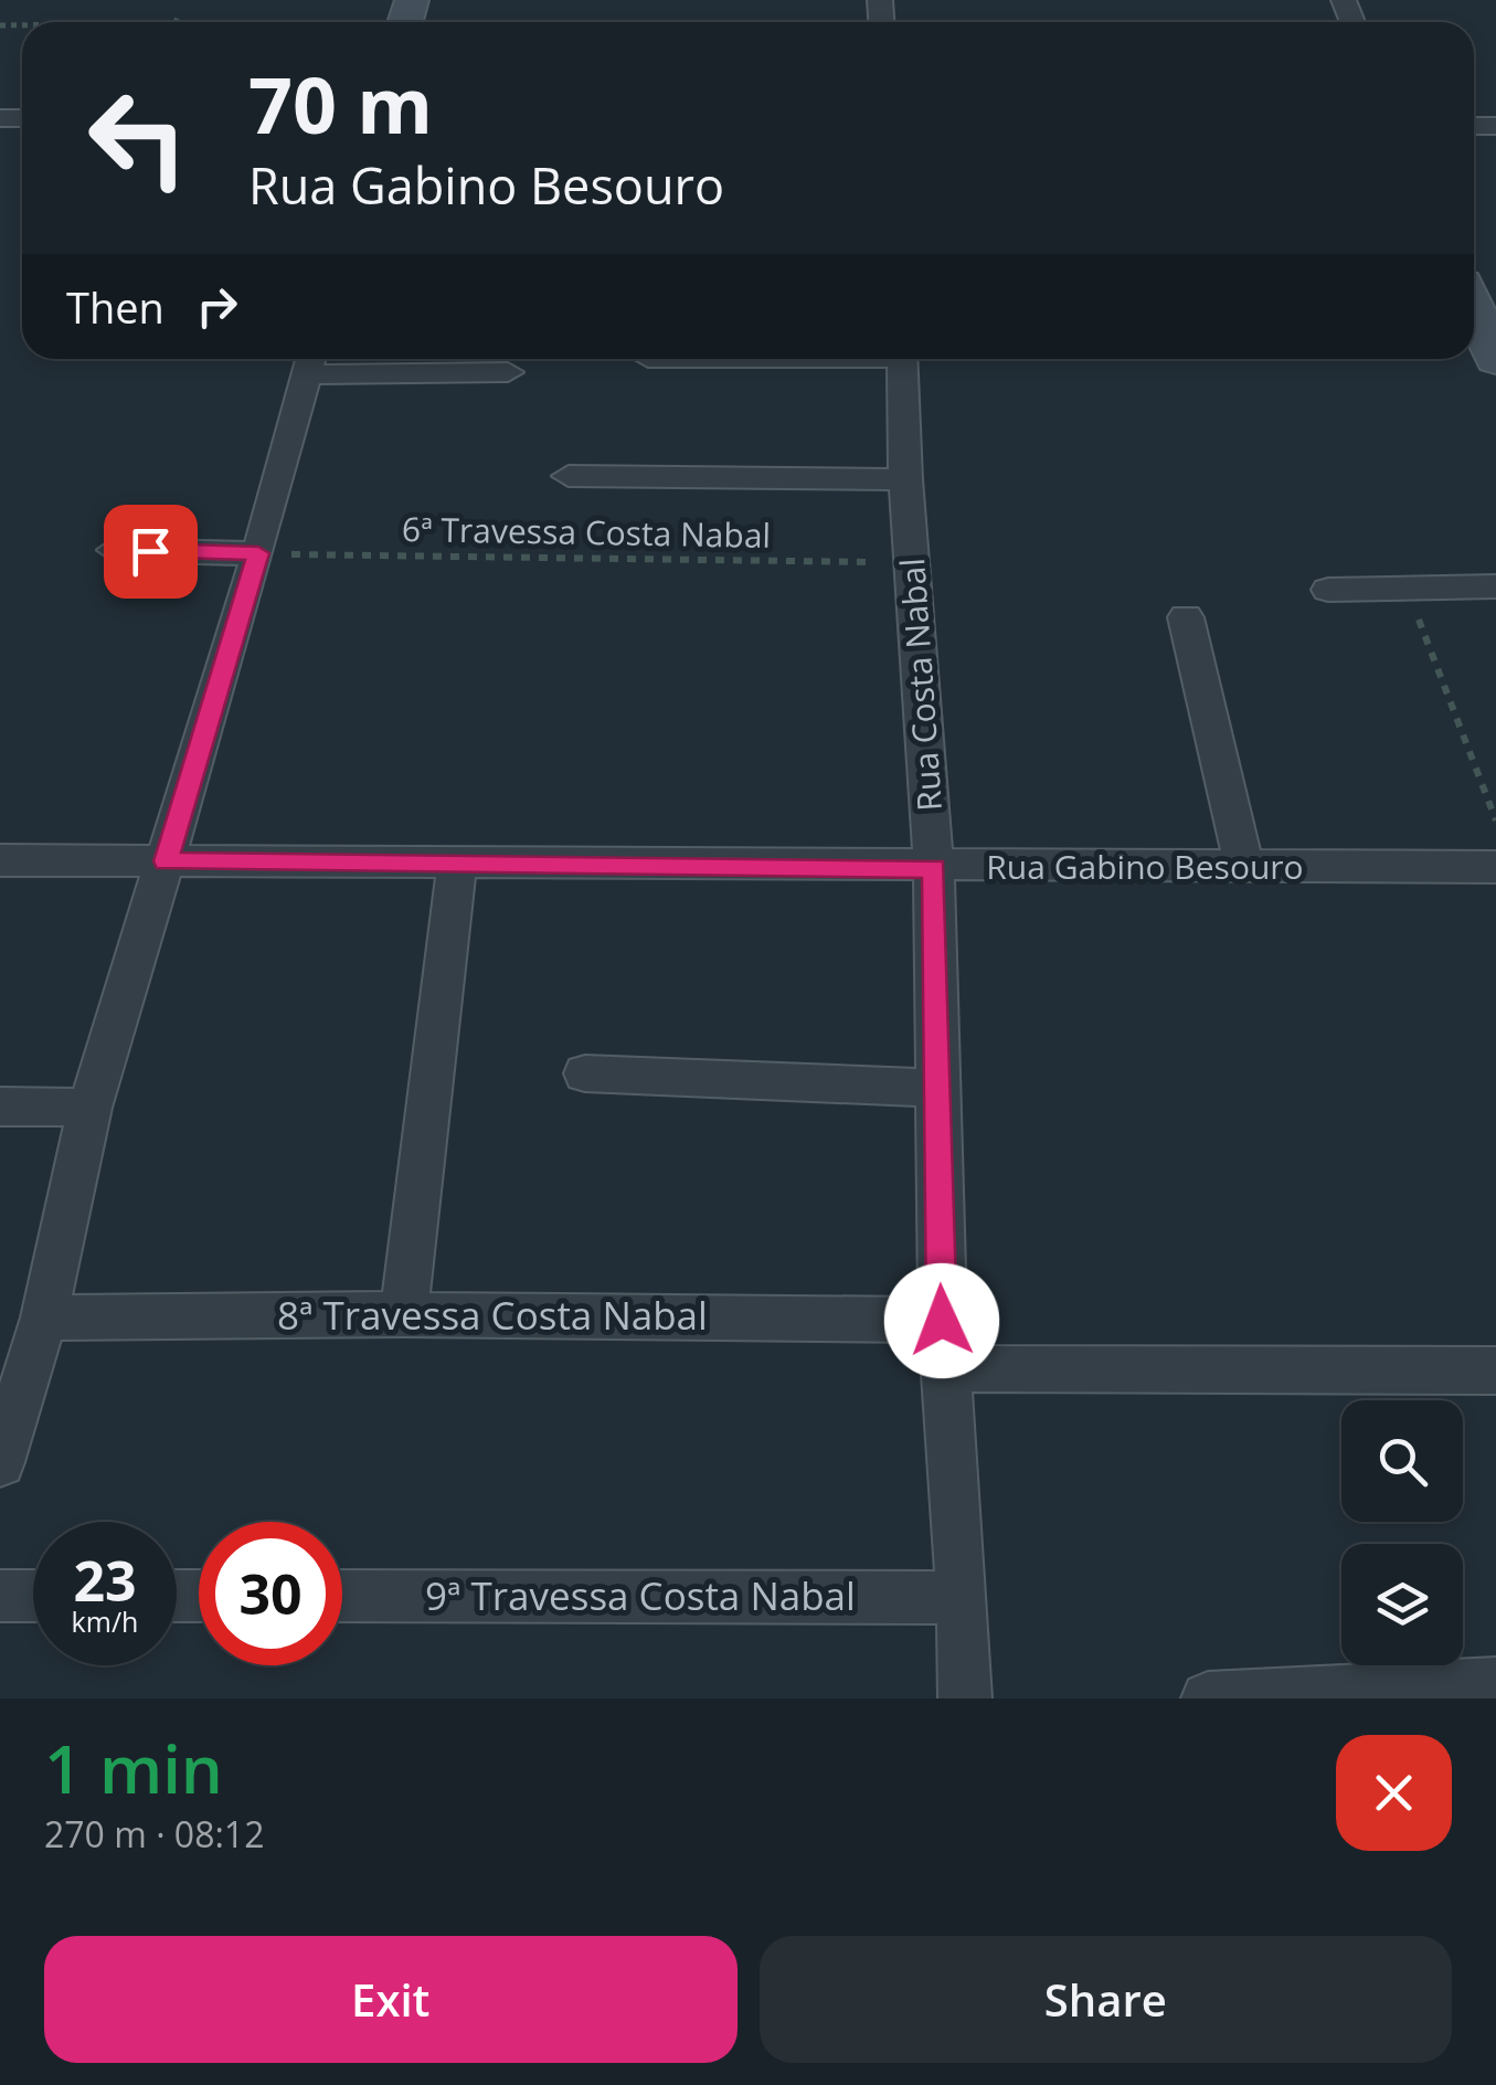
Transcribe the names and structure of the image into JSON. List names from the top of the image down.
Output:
{
  "streets": {
    "street": [
      "Rua Costa Nabal",
      "Rua Gabino Besouro",
      "8ª Travessa Costa Nabal",
      "9ª Travessa Costa Nabal"
    ],
    "path": ["6ª Travessa Costa Nabal"]
  },
  "crossings": [
    ["6ª Travessa Costa Nabal", "Rua Costa Nabal"],
    ["Rua Costa Nabal", "Rua Gabino Besouro"],
    ["Rua Costa Nabal", "8ª Travessa Costa Nabal"],
    ["Rua Costa Nabal", "9ª Travessa Costa Nabal"]
  ],
  "page": {
    "turn": ["70 m", "Rua Gabino Besouro"],
    "then": "Then",
    "speed": "23 km/h",
    "limit": "30",
    "heading": ["1 min", "270 m · 08:12"],
    "buttons": ["Exit", "Share"]
  }
}
